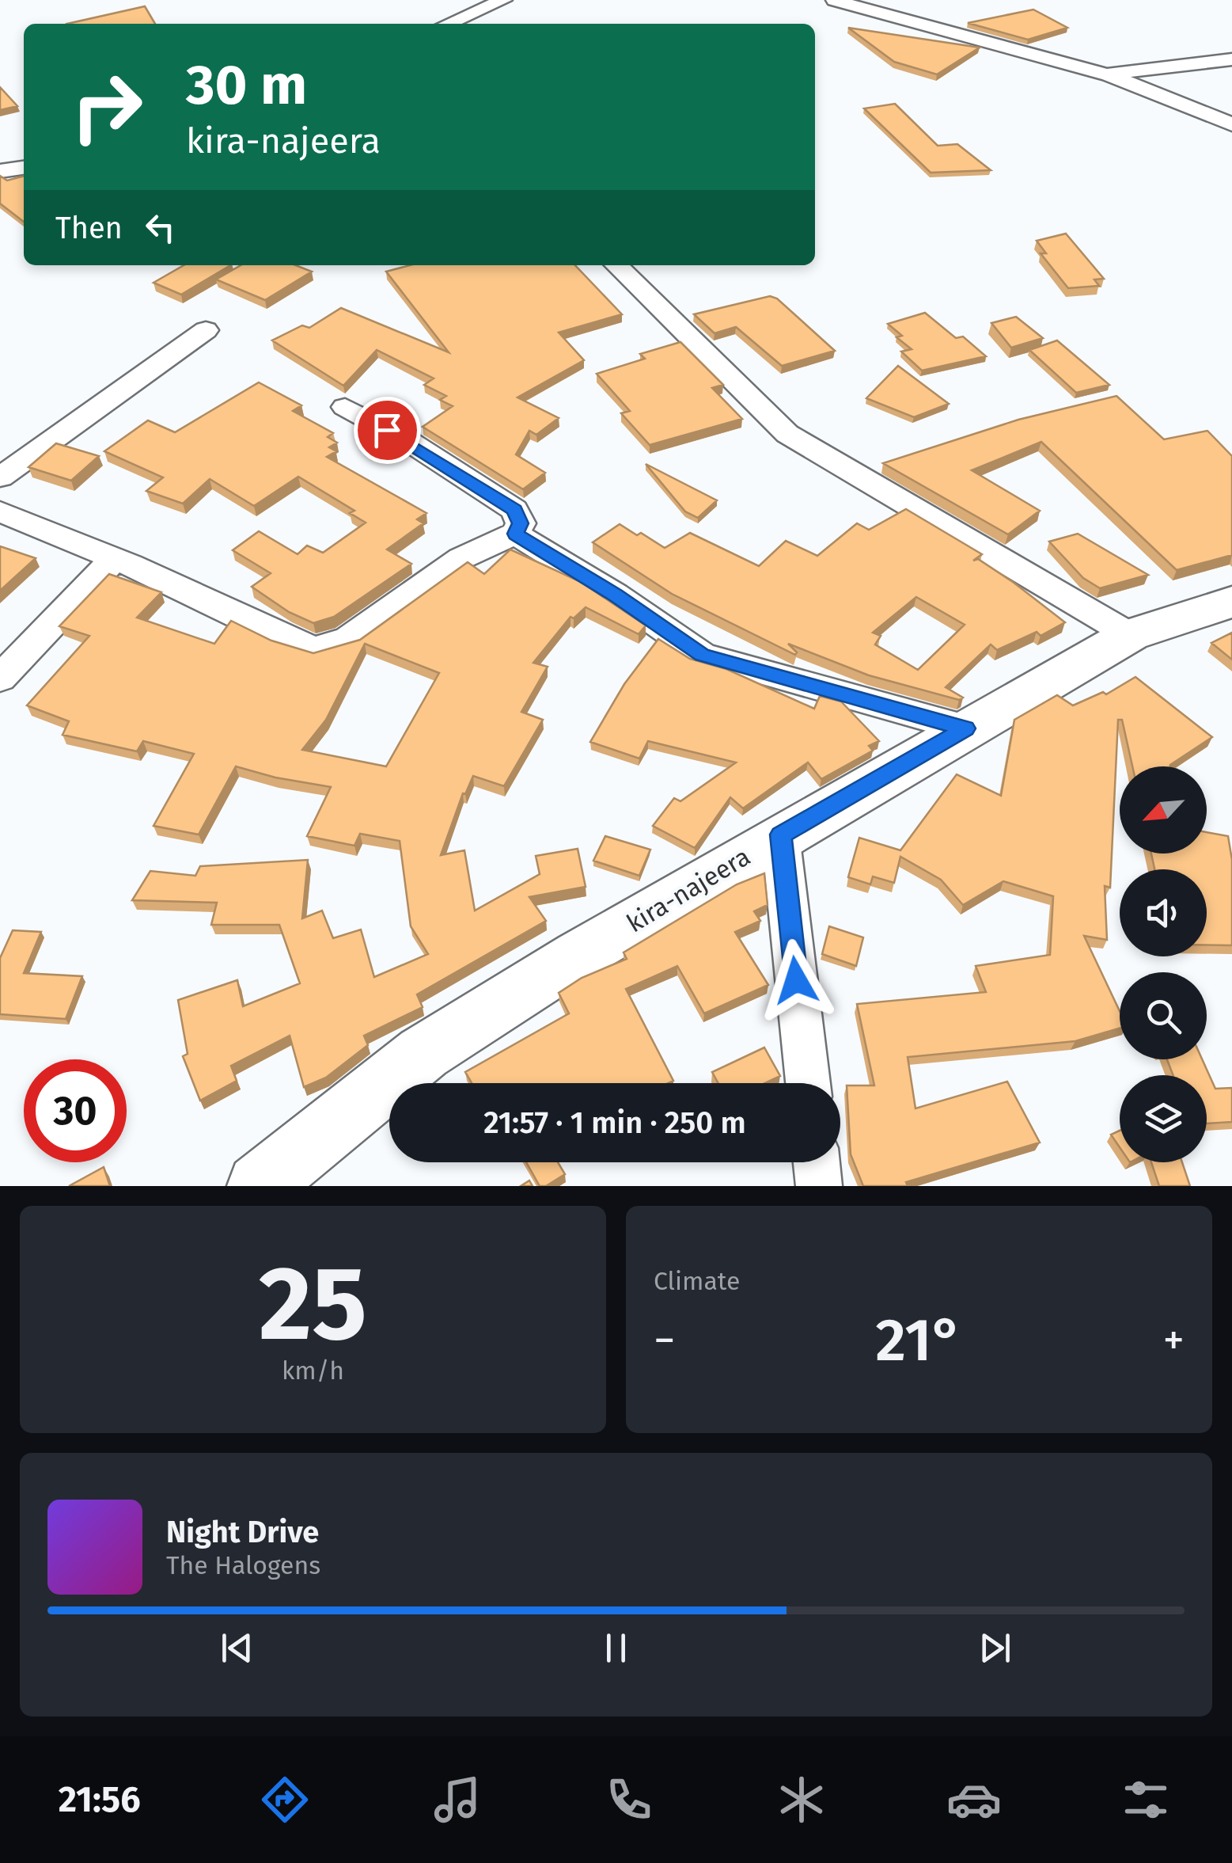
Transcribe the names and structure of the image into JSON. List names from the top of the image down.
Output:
{
  "streets": {
    "street": ["kira-najeera"]
  },
  "north": "bottom left",
  "page": {
    "turn": ["30 m", "kira-najeera"],
    "then": "Then",
    "limit": "30",
    "trip": "21:57 · 1 min · 250 m",
    "tile": [
      ["25", "km/h"],
      "Climate"
    ],
    "heat": ["−", "21°", "+"],
    "song": ["Night Drive", "The Halogens"],
    "tabs": "21:56"
  }
}
